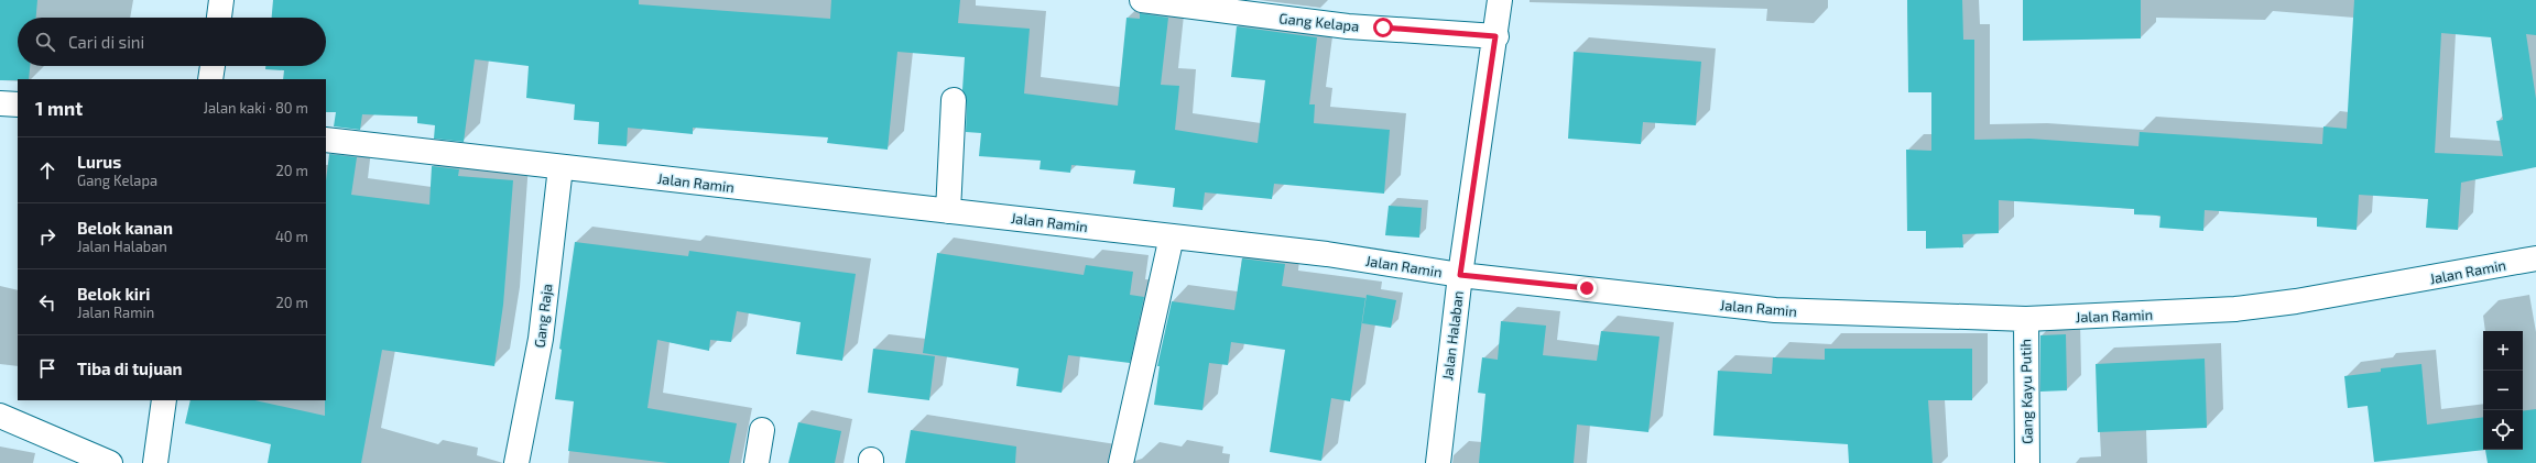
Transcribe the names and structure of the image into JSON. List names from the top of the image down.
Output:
{
  "streets": {
    "street": [
      "Gang Kelapa",
      "Jalan Ramin",
      "Gang Raja",
      "Jalan Halaban",
      "Gang Kayu Putih"
    ]
  },
  "crossings": [
    ["Gang Kelapa", "Jalan Halaban"],
    ["Jalan Ramin", "Gang Raja"],
    ["Jalan Ramin", "Jalan Halaban"],
    ["Jalan Ramin", "Gang Kayu Putih"]
  ],
  "page": {
    "search": "Cari di sini",
    "heading": ["1 mnt", "Jalan kaki · 80 m"],
    "list": [
      ["Lurus", "Gang Kelapa", "20 m"],
      ["Belok kanan", "Jalan Halaban", "40 m"],
      ["Belok kiri", "Jalan Ramin", "20 m"],
      "Tiba di tujuan"
    ],
    "map_buttons": ["+", "−"]
  }
}
